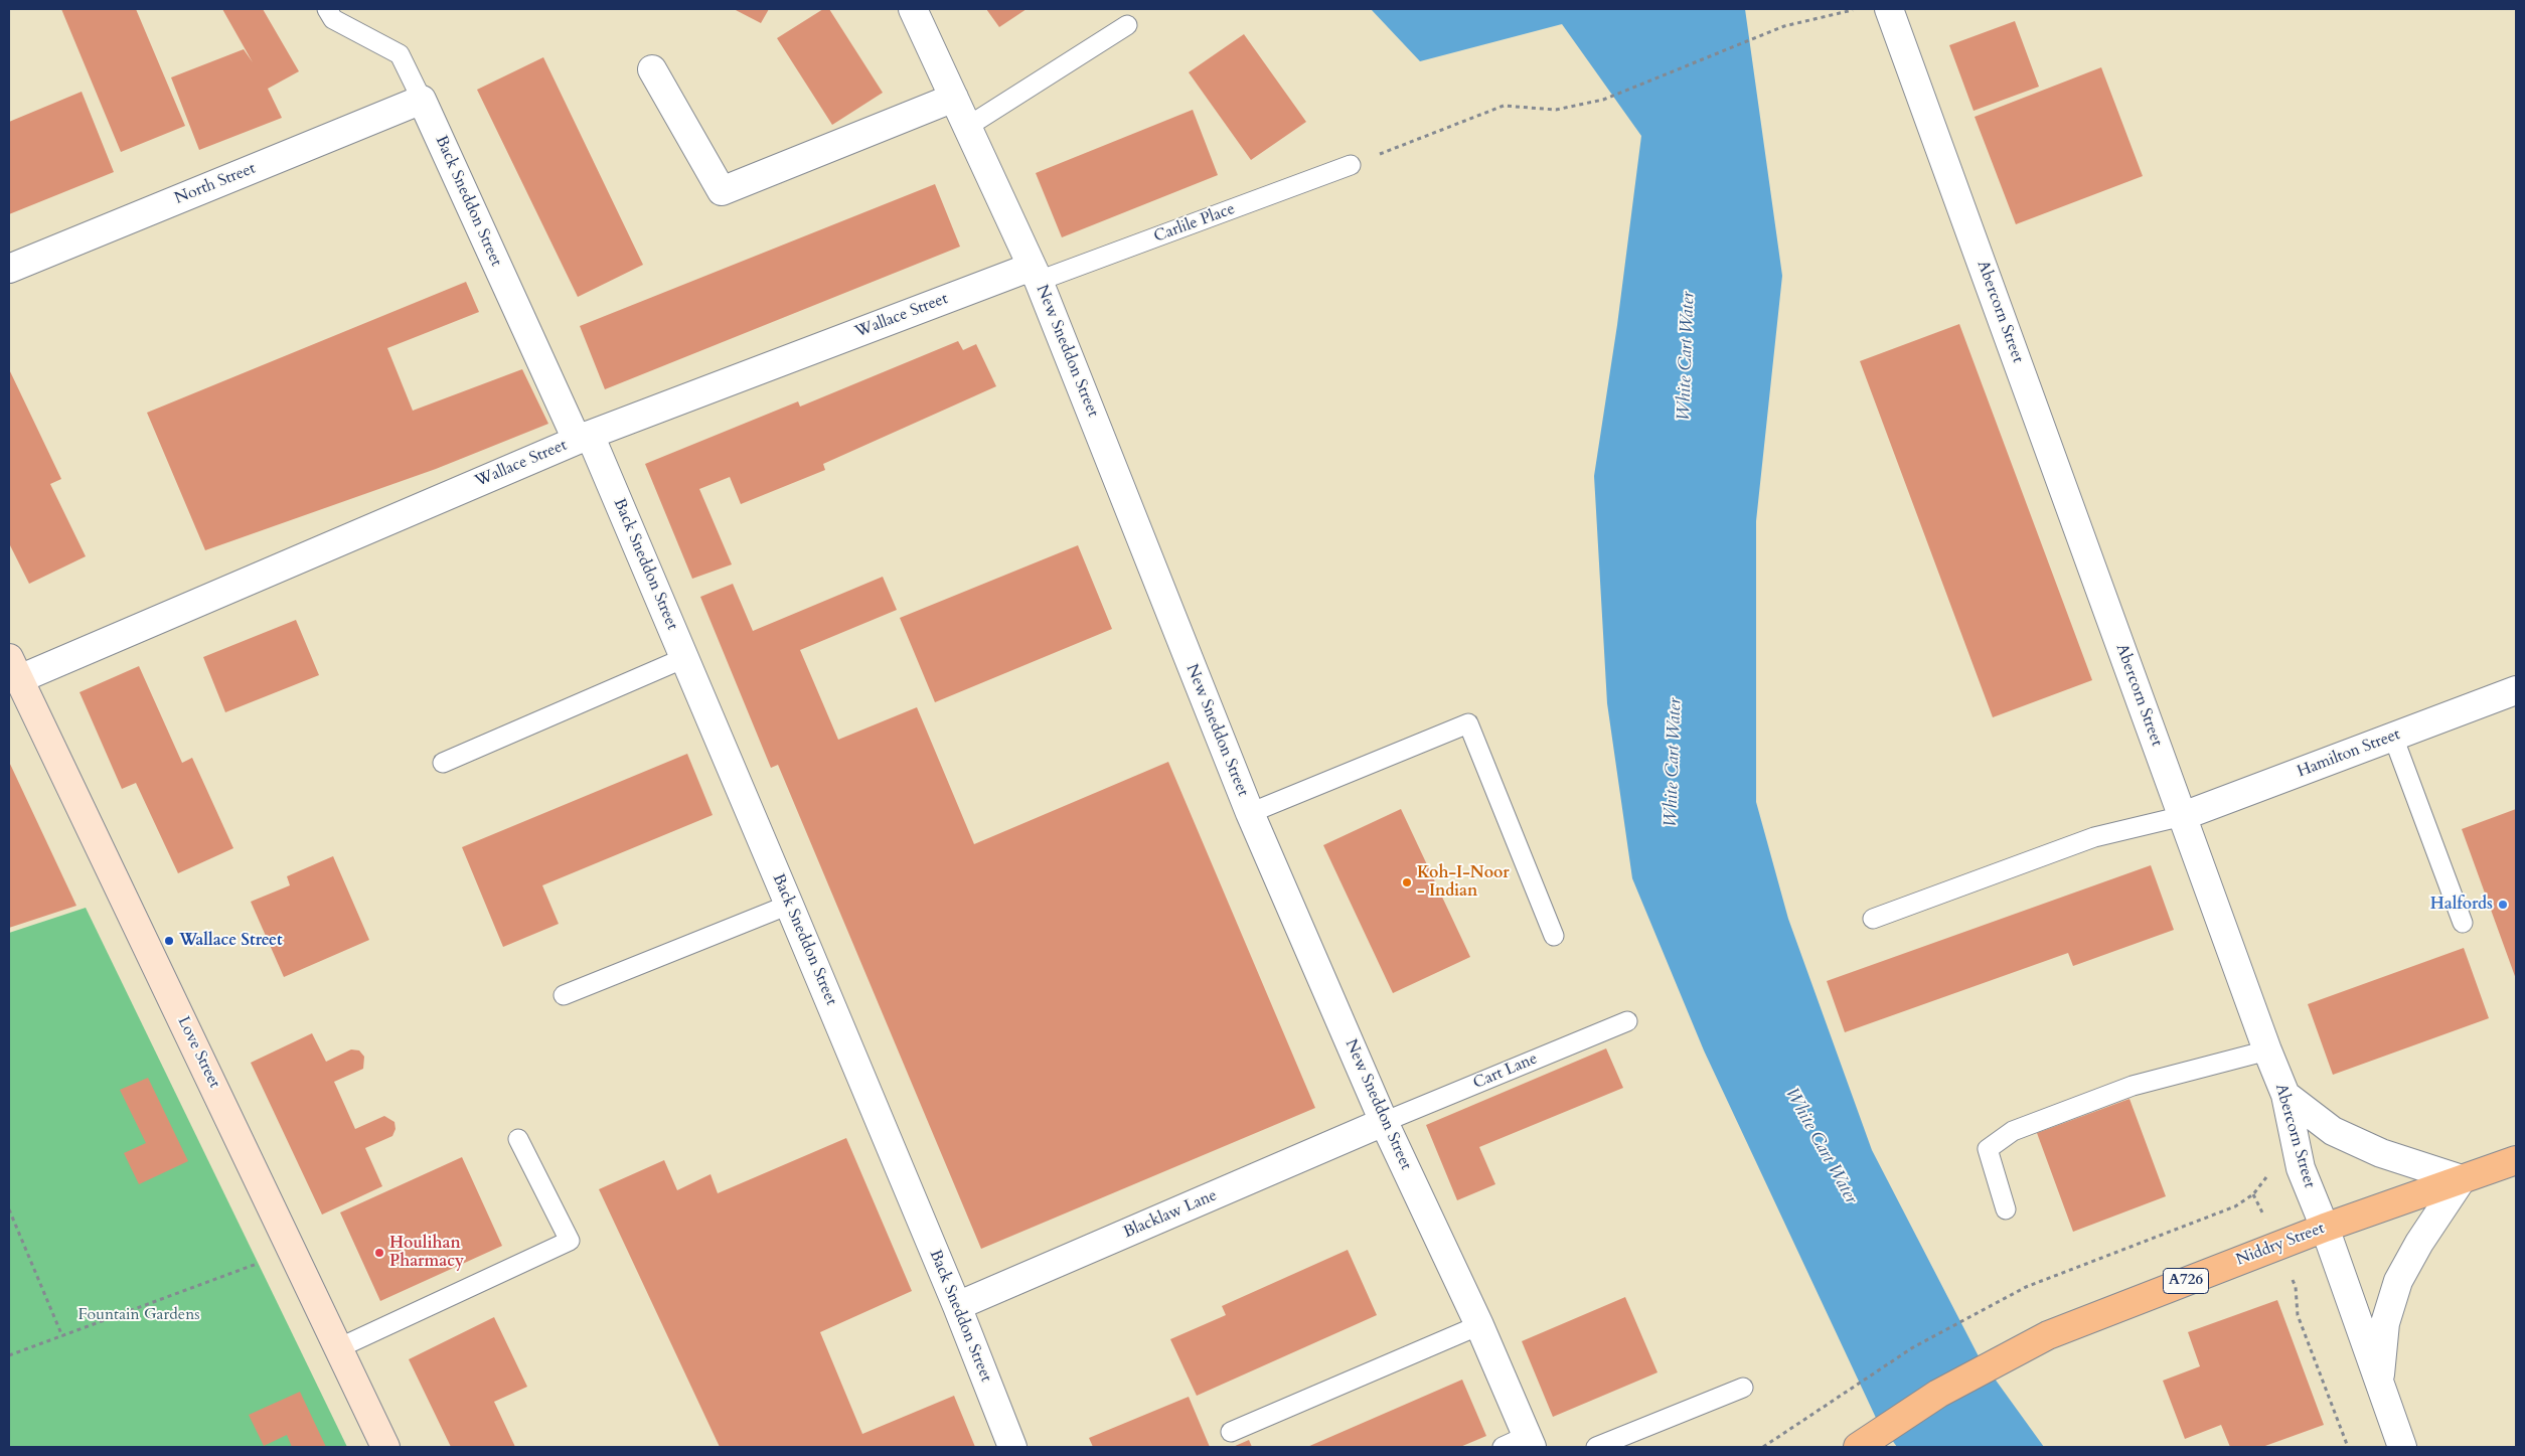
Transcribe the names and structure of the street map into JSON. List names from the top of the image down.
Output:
{
  "streets": {
    "main road": ["Niddry Street", "A726"],
    "street": [
      "North Street",
      "Back Sneddon Street",
      "Abercorn Street",
      "Wallace Street",
      "New Sneddon Street",
      "Hamilton Street",
      "Love Street",
      "Blacklaw Lane"
    ],
    "lane": ["Carlile Place", "Cart Lane"]
  },
  "crossings": [
    ["North Street", "Back Sneddon Street"],
    ["Back Sneddon Street", "Wallace Street"],
    ["Back Sneddon Street", "Blacklaw Lane"],
    ["Carlile Place", "Wallace Street"],
    ["Carlile Place", "New Sneddon Street"],
    ["Abercorn Street", "Hamilton Street"],
    ["Abercorn Street", "Niddry Street"],
    ["Wallace Street", "New Sneddon Street"],
    ["Wallace Street", "Love Street"],
    ["New Sneddon Street", "Cart Lane"],
    ["New Sneddon Street", "Blacklaw Lane"],
    ["Cart Lane", "Blacklaw Lane"]
  ],
  "water": ["White Cart Water"],
  "parks": ["Fountain Gardens"],
  "places": [
    "Koh-I-Noor - Indian",
    "Halfords",
    "Wallace Street",
    "Houlihan Pharmacy"
  ]
}
